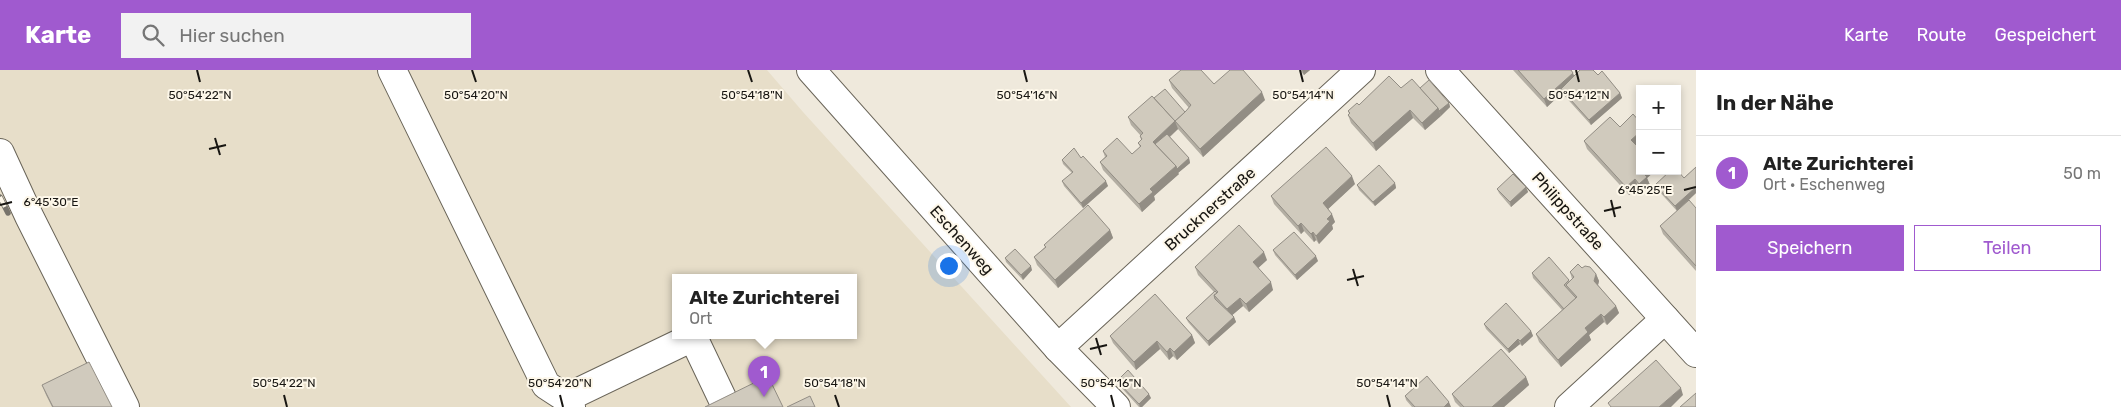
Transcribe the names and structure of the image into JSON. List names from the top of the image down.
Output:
{
  "streets": {
    "street": ["Brucknerstraße", "Philippstraße", "Eschenweg"]
  },
  "crossings": [
    ["Brucknerstraße", "Eschenweg"]
  ],
  "page": {
    "header": "Karte",
    "search": "Hier suchen",
    "nav": ["Karte", "Route", "Gespeichert"],
    "heading": "In der Nähe",
    "map_buttons": ["+", "−"],
    "list": [
      {
        "mark": "1",
        "name": "Alte Zurichterei",
        "note": "Ort · Eschenweg",
        "value": "50 m"
      }
    ],
    "buttons": ["Speichern", "Teilen"],
    "popup": ["Alte Zurichterei", "Ort"],
    "pins": "1"
  },
  "coordinates": [
    "50°54'22\"N",
    "50°54'20\"N",
    "50°54'18\"N",
    "50°54'16\"N",
    "50°54'14\"N",
    "50°54'12\"N",
    "6°45'25\"E",
    "6°45'30\"E"
  ]
}
